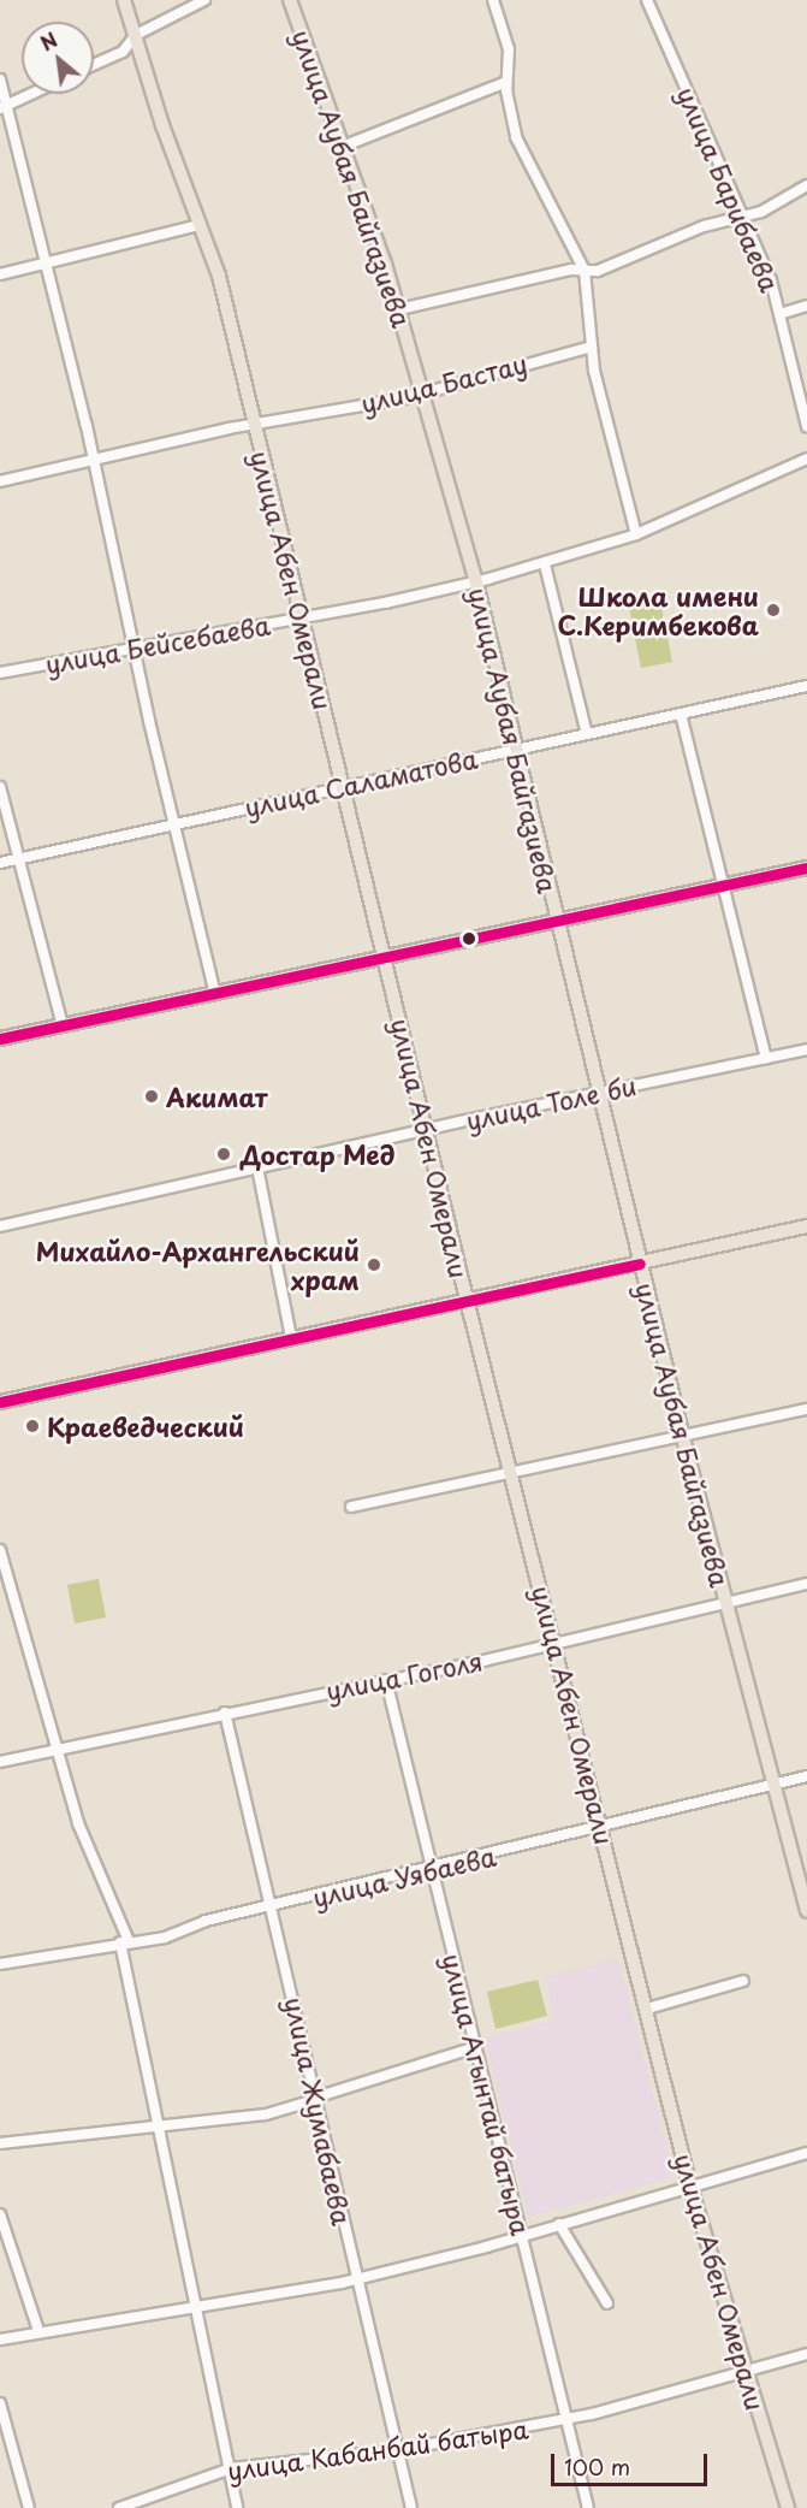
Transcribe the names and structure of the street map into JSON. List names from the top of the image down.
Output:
{
  "streets": {
    "main road": ["улица Аубая Байгазиева", "улица Абен Омерали"],
    "street": [
      "улица Барибаева",
      "улица Бастау",
      "улица Бейсебаева",
      "улица Саламатова",
      "улица Толе би",
      "улица Гоголя",
      "улица Уябаева",
      "улица Агынтай батыра",
      "улица Жумабаева",
      "улица Кабанбай батыра"
    ]
  },
  "crossings": [
    ["улица Аубая Байгазиева", "улица Бастау"],
    ["улица Аубая Байгазиева", "улица Бейсебаева"],
    ["улица Аубая Байгазиева", "улица Саламатова"],
    ["улица Аубая Байгазиева", "улица Толе би"],
    ["улица Аубая Байгазиева", "улица Гоголя"],
    ["улица Аубая Байгазиева", "улица Уябаева"],
    ["улица Бастау", "улица Абен Омерали"],
    ["улица Абен Омерали", "улица Бейсебаева"],
    ["улица Абен Омерали", "улица Саламатова"],
    ["улица Абен Омерали", "улица Толе би"],
    ["улица Абен Омерали", "улица Гоголя"],
    ["улица Абен Омерали", "улица Уябаева"],
    ["улица Абен Омерали", "улица Кабанбай батыра"],
    ["улица Гоголя", "улица Агынтай батыра"],
    ["улица Гоголя", "улица Жумабаева"],
    ["улица Уябаева", "улица Агынтай батыра"],
    ["улица Уябаева", "улица Жумабаева"],
    ["улица Агынтай батыра", "улица Кабанбай батыра"],
    ["улица Жумабаева", "улица Кабанбай батыра"]
  ],
  "places": [
    "Школа имени С.Керимбекова",
    "Акимат",
    "Достар Мед",
    "Михайло-Архангельский храм",
    "Краеведческий"
  ],
  "scale_bar": "100 m",
  "north": "top left"
}
